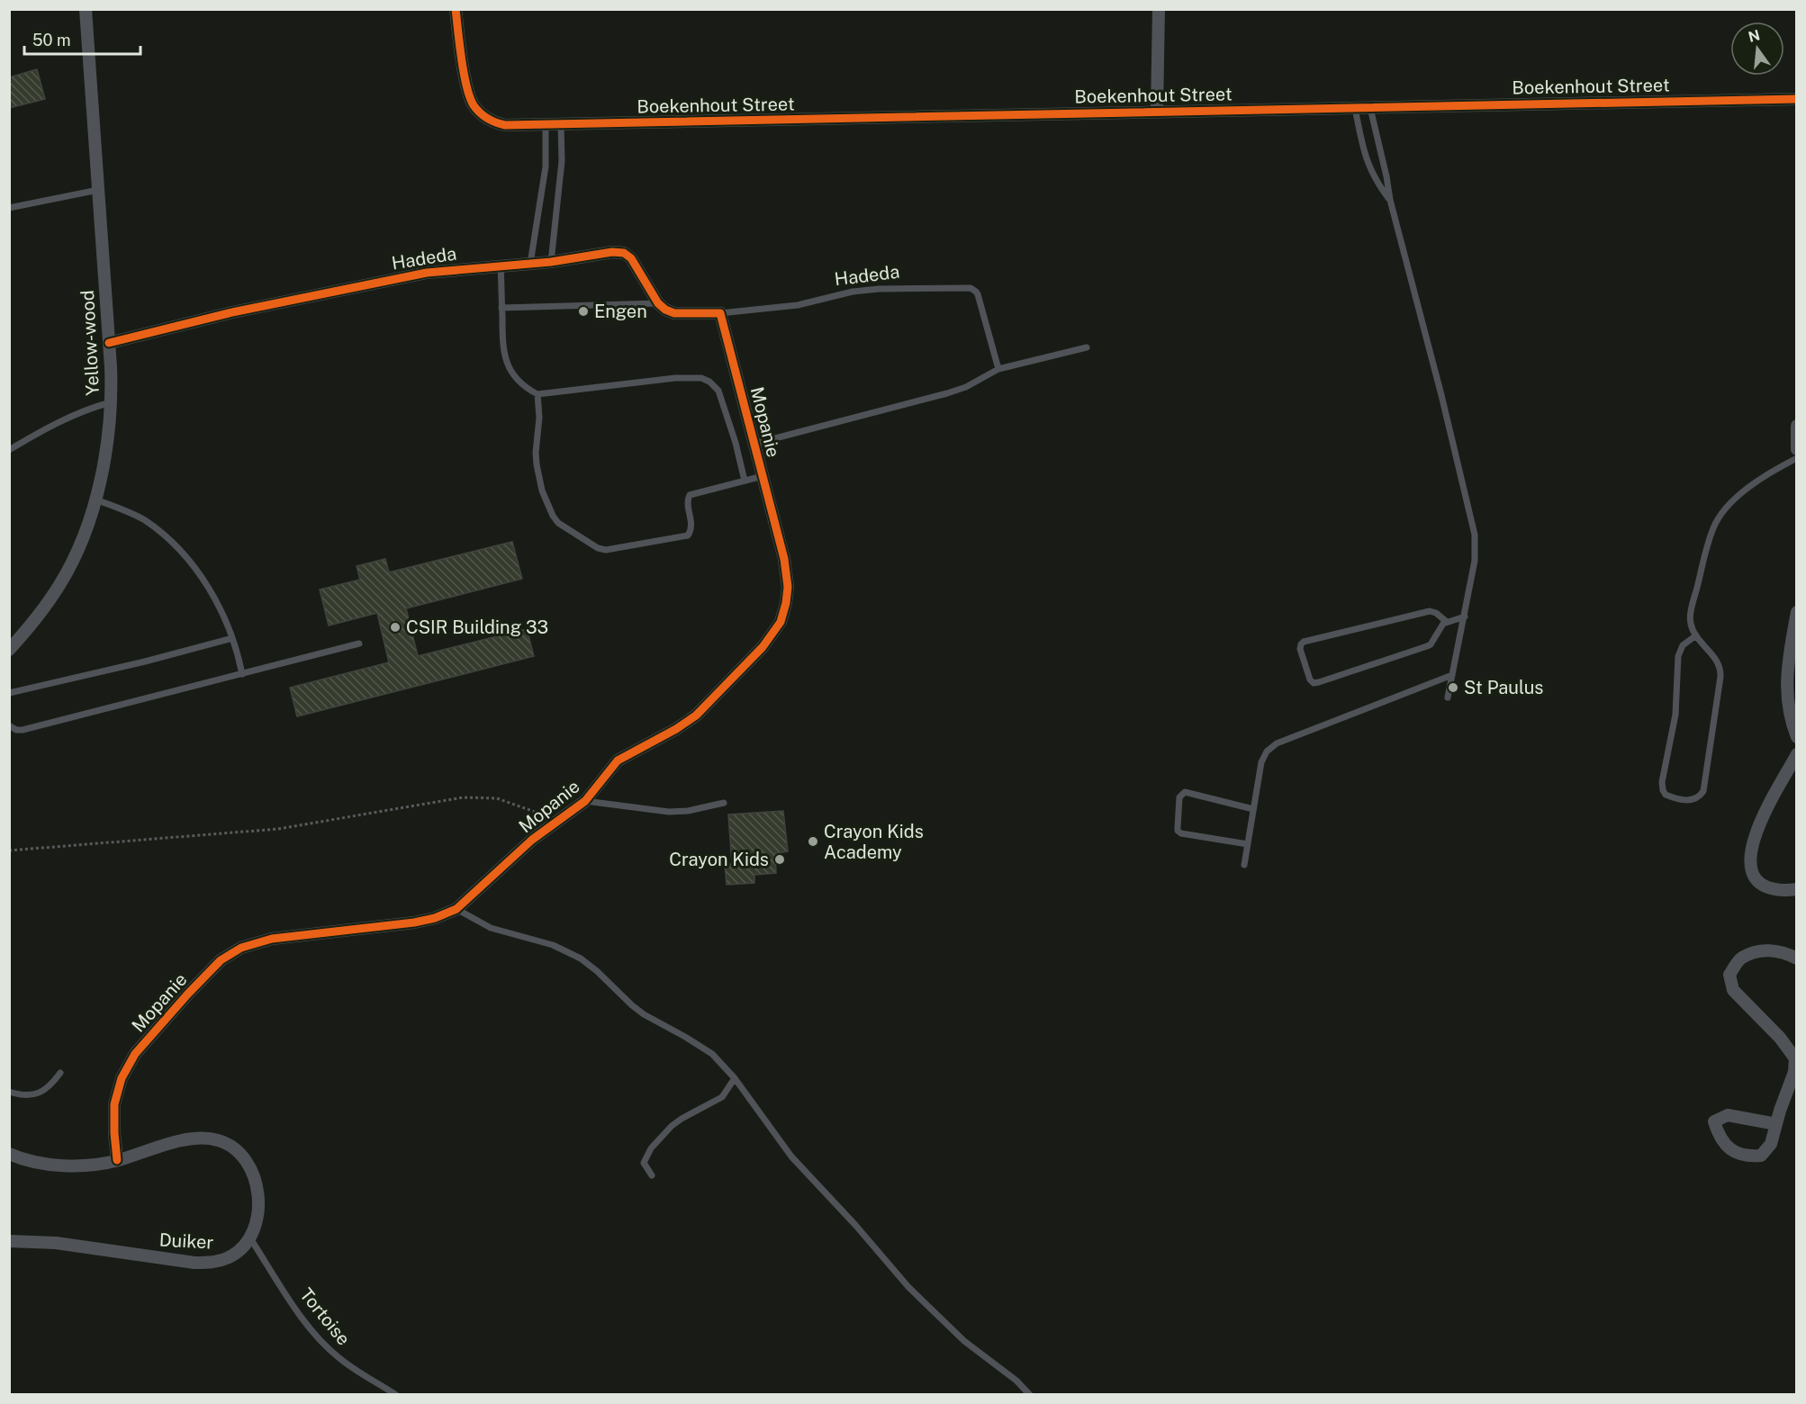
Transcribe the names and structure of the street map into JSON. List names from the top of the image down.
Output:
{
  "streets": {
    "street": [
      "Boekenhout Street",
      "Hadeda",
      "Yellow-wood",
      "Mopanie",
      "Duiker"
    ],
    "lane": ["Tortoise"]
  },
  "crossings": [
    ["Hadeda", "Yellow-wood"],
    ["Hadeda", "Mopanie"],
    ["Duiker", "Tortoise"]
  ],
  "places": [
    "Engen",
    "CSIR Building 33",
    "St Paulus",
    "Crayon Kids Academy",
    "Crayon Kids"
  ],
  "scale_bar": "50 m",
  "north": "top"
}
